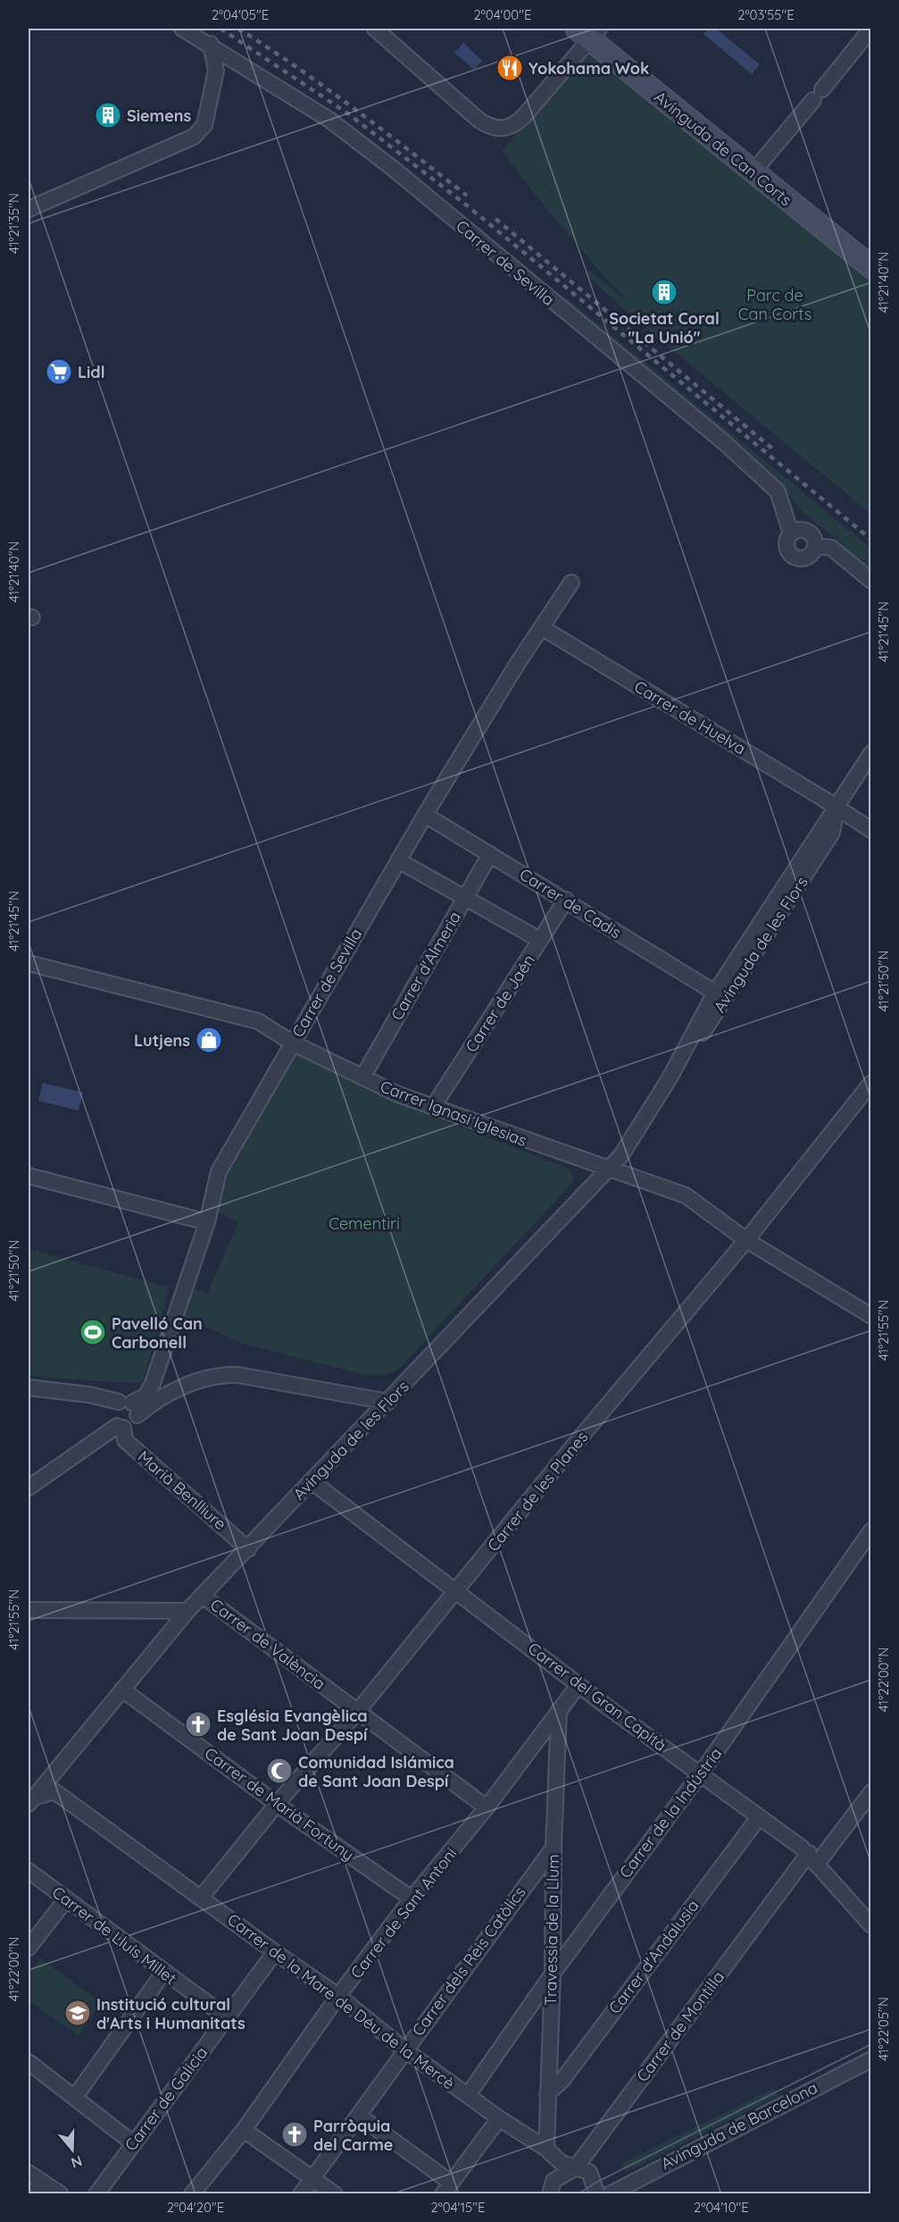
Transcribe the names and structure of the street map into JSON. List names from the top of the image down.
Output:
{
  "streets": {
    "street": [
      "Avinguda de Can Corts",
      "Carrer de Sevilla",
      "Carrer de Huelva",
      "Carrer de Cadis",
      "Avinguda de les Flors",
      "Carrer d'Almeria",
      "Carrer de Jaén",
      "Carrer Ignasi Iglesias",
      "Marià Benlliure",
      "Carrer de les Planes",
      "Carrer de València",
      "Carrer del Gran Capità",
      "Carrer de Marià Fortuny",
      "Carrer de la Indústria",
      "Carrer de Sant Antoni",
      "Travessia de la Llum",
      "Carrer de Lluís Millet",
      "Carrer d'Andalusia",
      "Carrer dels Reis Catòlics",
      "Carrer de la Mare de Déu de la Mercè",
      "Carrer de Montilla",
      "Carrer de Galicia",
      "Avinguda de Barcelona"
    ]
  },
  "crossings": [
    ["Carrer de Sevilla", "Carrer de Huelva"],
    ["Carrer de Sevilla", "Carrer de Cadis"],
    ["Carrer de Sevilla", "Carrer Ignasi Iglesias"],
    ["Carrer de Huelva", "Avinguda de les Flors"],
    ["Carrer de Cadis", "Avinguda de les Flors"],
    ["Carrer de Cadis", "Carrer d'Almeria"],
    ["Carrer de Cadis", "Carrer de Jaén"],
    ["Avinguda de les Flors", "Carrer Ignasi Iglesias"],
    ["Avinguda de les Flors", "Marià Benlliure"],
    ["Avinguda de les Flors", "Carrer de València"],
    ["Avinguda de les Flors", "Carrer del Gran Capità"],
    ["Avinguda de les Flors", "Carrer de Marià Fortuny"],
    ["Avinguda de les Flors", "Carrer de la Mare de Déu de la Mercè"],
    ["Carrer d'Almeria", "Carrer Ignasi Iglesias"],
    ["Carrer de Jaén", "Carrer Ignasi Iglesias"],
    ["Carrer Ignasi Iglesias", "Carrer de les Planes"],
    ["Carrer de les Planes", "Carrer de València"],
    ["Carrer de les Planes", "Carrer del Gran Capità"],
    ["Carrer de les Planes", "Carrer de Marià Fortuny"],
    ["Carrer de les Planes", "Carrer de la Mare de Déu de la Mercè"],
    ["Carrer de València", "Carrer de Sant Antoni"],
    ["Carrer del Gran Capità", "Carrer de la Indústria"],
    ["Carrer del Gran Capità", "Carrer de Sant Antoni"],
    ["Carrer del Gran Capità", "Carrer d'Andalusia"],
    ["Carrer del Gran Capità", "Carrer de Montilla"],
    ["Carrer de Marià Fortuny", "Carrer de Sant Antoni"],
    ["Carrer de la Indústria", "Travessia de la Llum"],
    ["Carrer de la Indústria", "Carrer de la Mare de Déu de la Mercè"],
    ["Carrer de Sant Antoni", "Travessia de la Llum"],
    ["Carrer de Sant Antoni", "Carrer de la Mare de Déu de la Mercè"],
    ["Travessia de la Llum", "Carrer d'Andalusia"],
    ["Travessia de la Llum", "Carrer dels Reis Catòlics"],
    ["Travessia de la Llum", "Carrer de la Mare de Déu de la Mercè"],
    ["Carrer de Lluís Millet", "Carrer de Galicia"],
    ["Carrer dels Reis Catòlics", "Carrer de la Mare de Déu de la Mercè"],
    ["Carrer de la Mare de Déu de la Mercè", "Carrer de Montilla"],
    ["Carrer de la Mare de Déu de la Mercè", "Carrer de Galicia"],
    ["Carrer de la Mare de Déu de la Mercè", "Avinguda de Barcelona"]
  ],
  "parks": ["Parc de Can Corts", "Cementiri"],
  "places": {
    "restaurant": ["Yokohama Wok"],
    "building": ["Siemens", "Societat Coral \"La Unió\""],
    "supermarket": ["Lidl"],
    "shop": ["Lutjens"],
    "sports": ["Pavelló Can Carbonell"],
    "church": ["Església Evangèlica de Sant Joan Despí", "Parròquia del Carme"],
    "mosque": ["Comunidad Islámica de Sant Joan Despí"],
    "school or university": ["Institució cultural d'Arts i Humanitats"]
  },
  "north": "bottom",
  "coordinates": [
    "2°04'05\"E",
    "2°04'00\"E",
    "2°03'55\"E",
    "41°21'35\"N",
    "41°21'40\"N",
    "41°21'45\"N",
    "41°21'50\"N",
    "41°21'55\"N",
    "41°22'00\"N",
    "41°22'05\"N",
    "2°04'20\"E",
    "2°04'15\"E",
    "2°04'10\"E"
  ]
}
